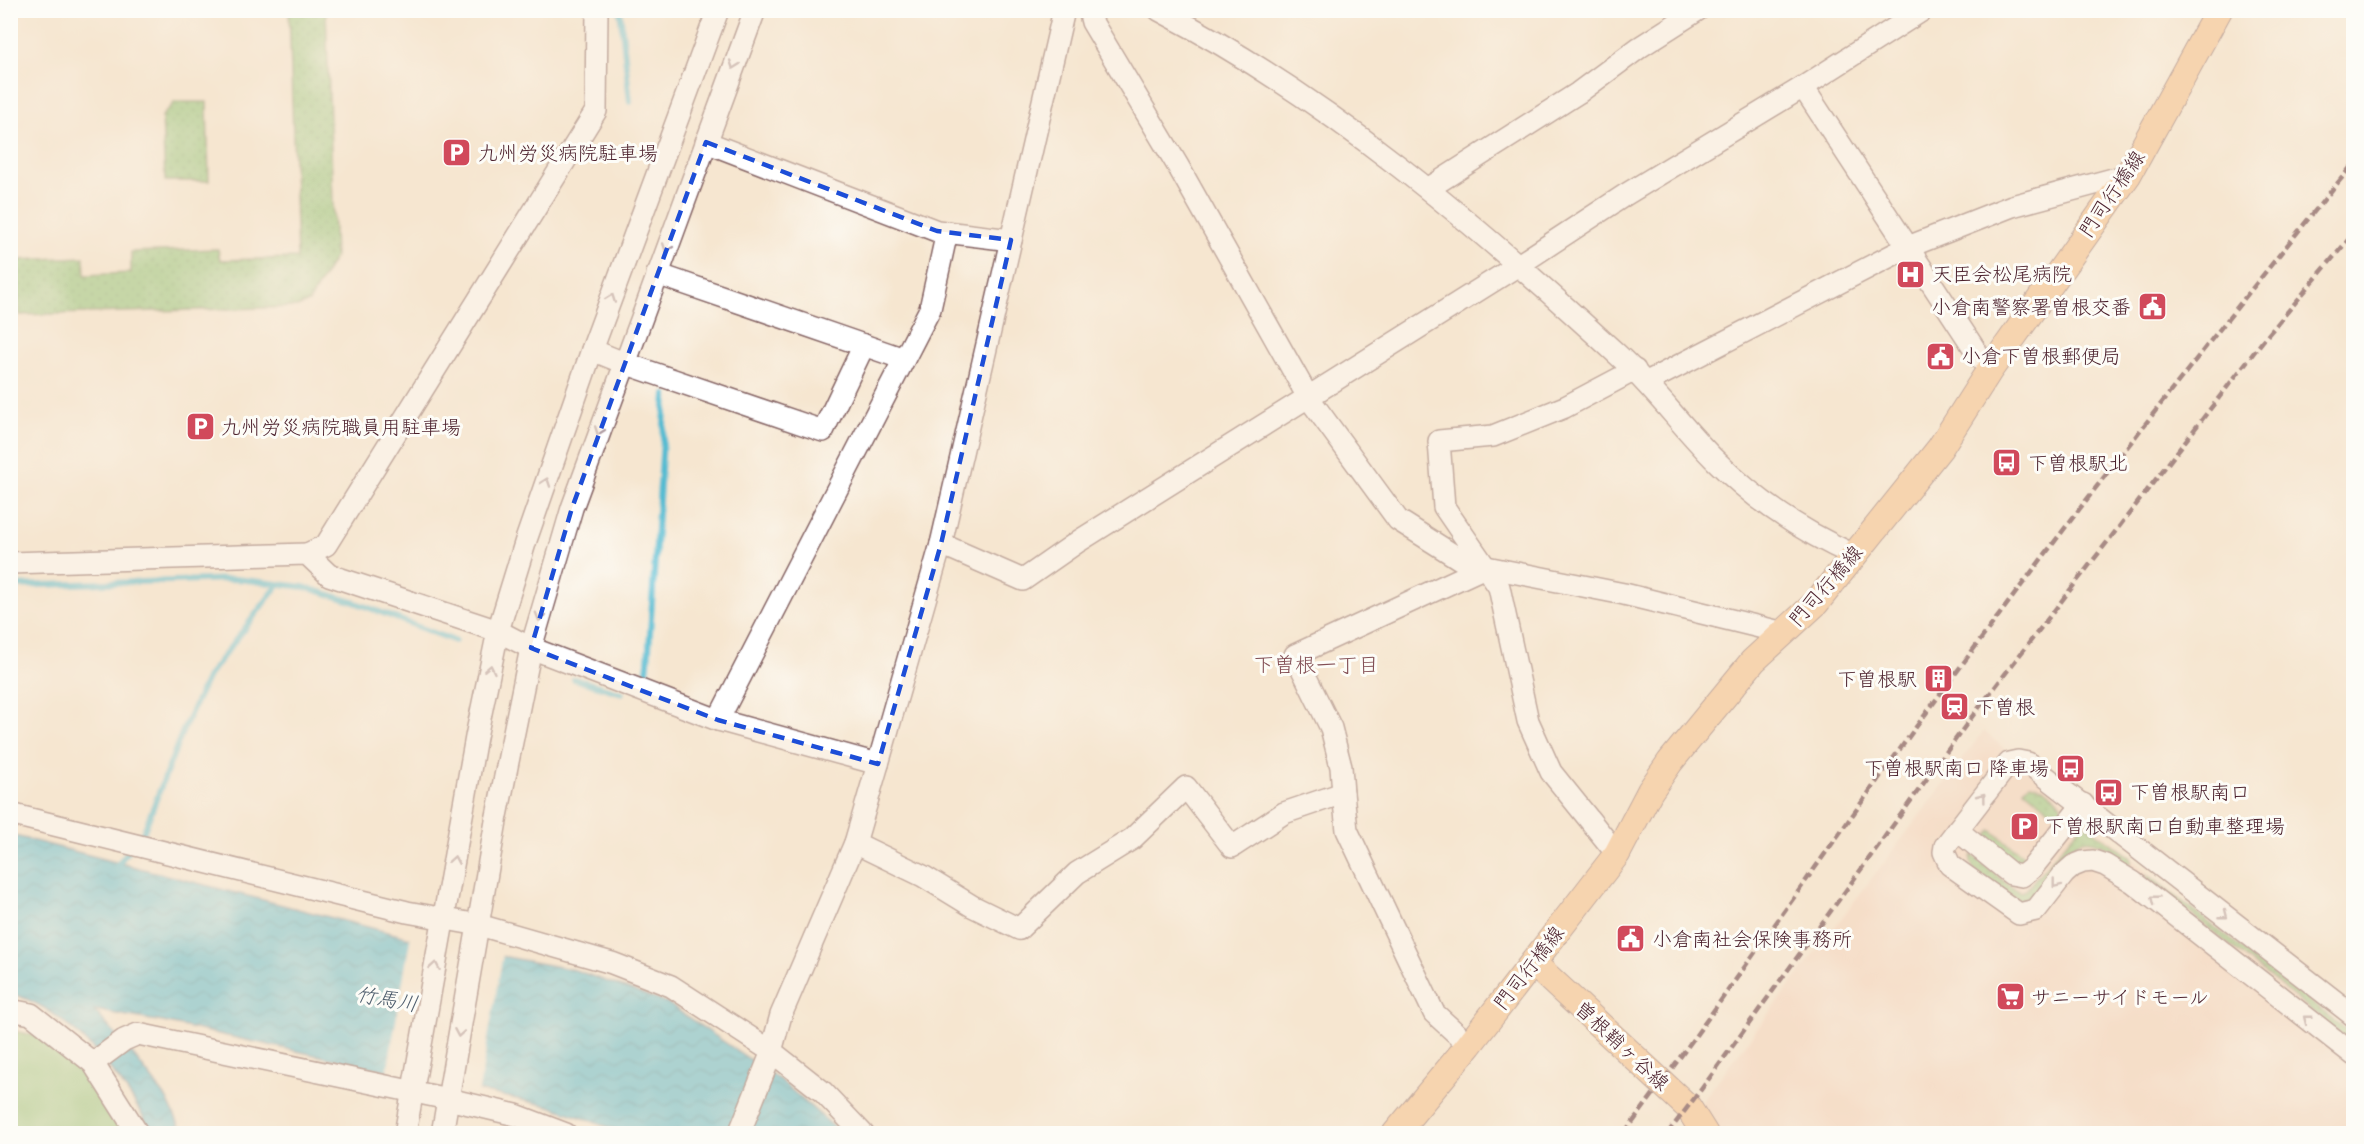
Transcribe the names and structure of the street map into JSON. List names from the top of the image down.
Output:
{
  "streets": {
    "main road": ["門司行橋線", "曽根鞘ヶ谷線"]
  },
  "crossings": [
    ["門司行橋線", "曽根鞘ヶ谷線"]
  ],
  "districts": ["下曽根一丁目"],
  "water": ["竹馬川"],
  "places": {
    "parking": ["九州労災病院駐車場", "九州労災病院職員用駐車場", "下曽根駅南口自動車整理場"],
    "hospital": ["天臣会松尾病院"],
    "public building": ["小倉南警察署曽根交番", "小倉下曽根郵便局", "小倉南社会保険事務所"],
    "bus stop": ["下曽根駅北", "下曽根駅南口 降車場", "下曽根駅南口"],
    "building": ["下曽根駅"],
    "station": ["下曽根"],
    "supermarket": ["サニーサイドモール"]
  }
}
